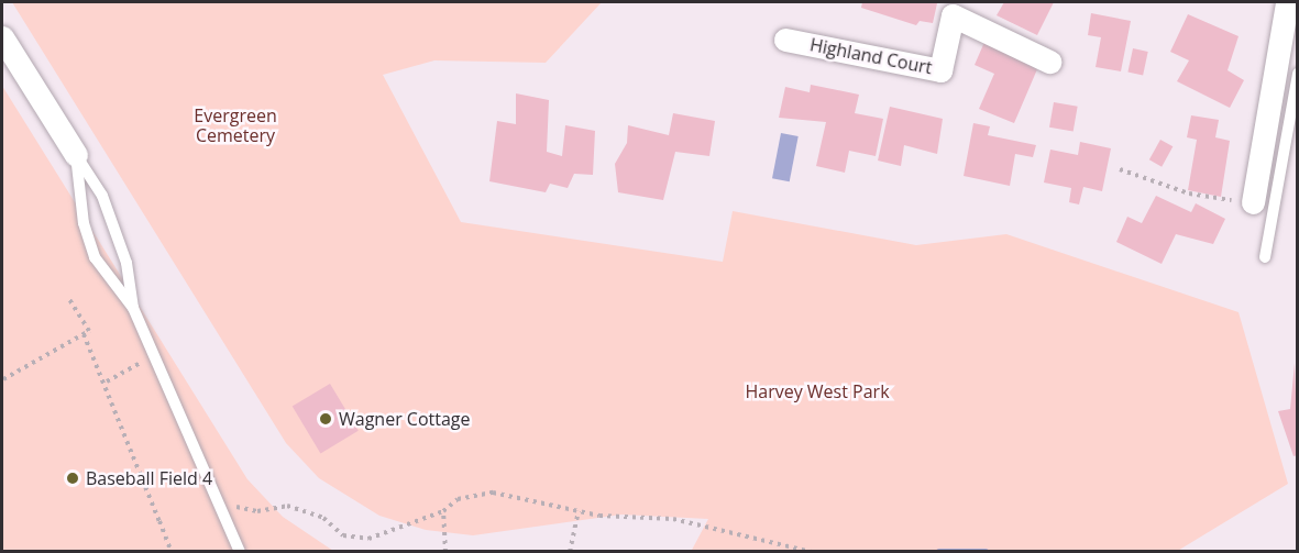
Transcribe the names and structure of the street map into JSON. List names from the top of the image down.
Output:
{
  "streets": {
    "street": ["Highland Court"]
  },
  "parks": ["Evergreen Cemetery", "Harvey West Park"],
  "places": ["Wagner Cottage", "Baseball Field 4"]
}
